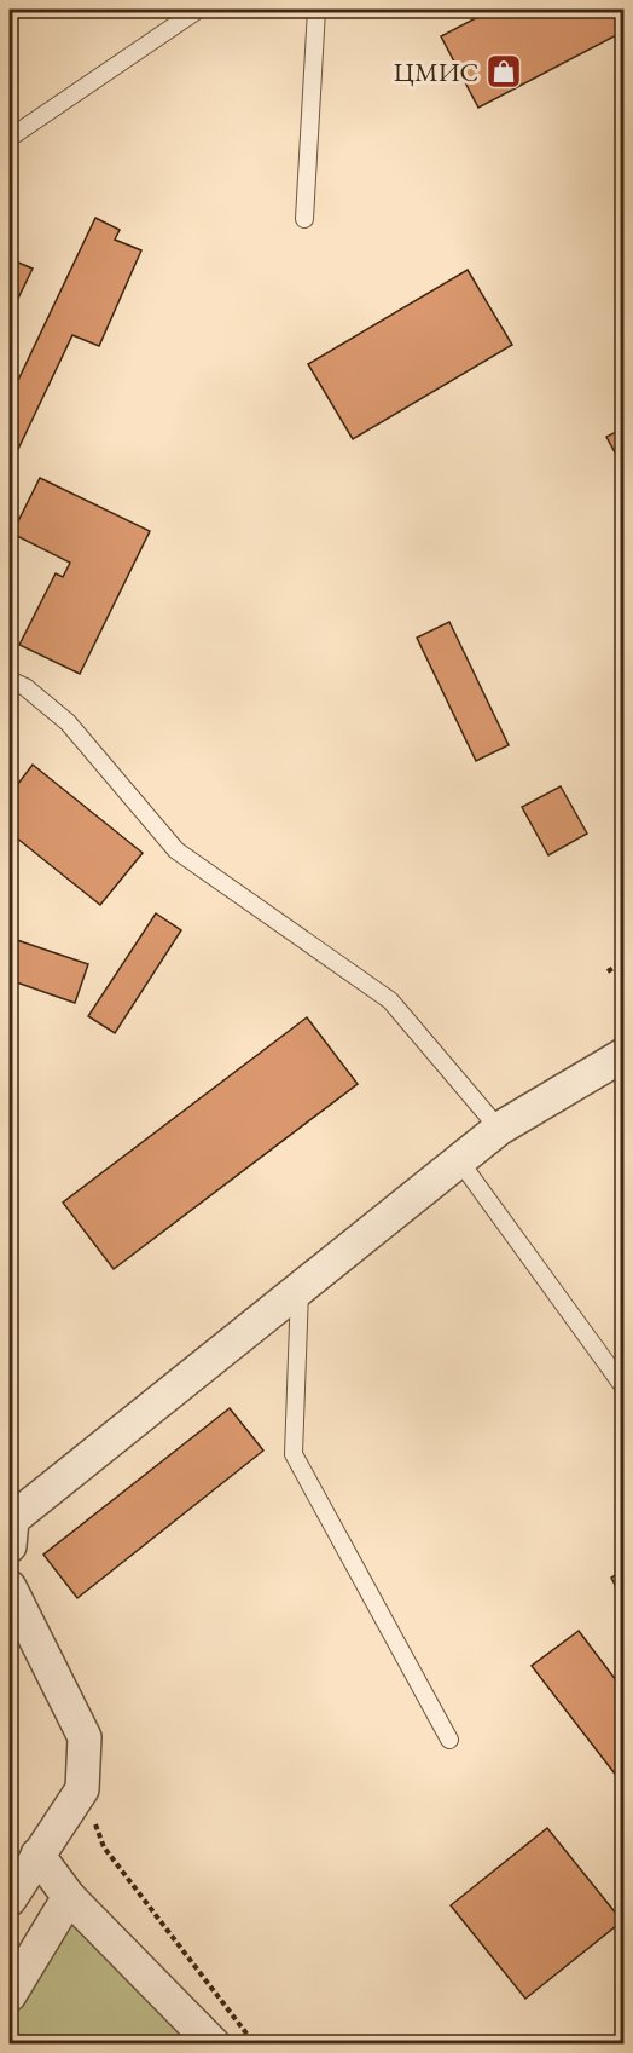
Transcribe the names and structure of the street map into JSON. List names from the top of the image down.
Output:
{
  "places": {
    "shop": ["ЦМИС"]
  }
}
